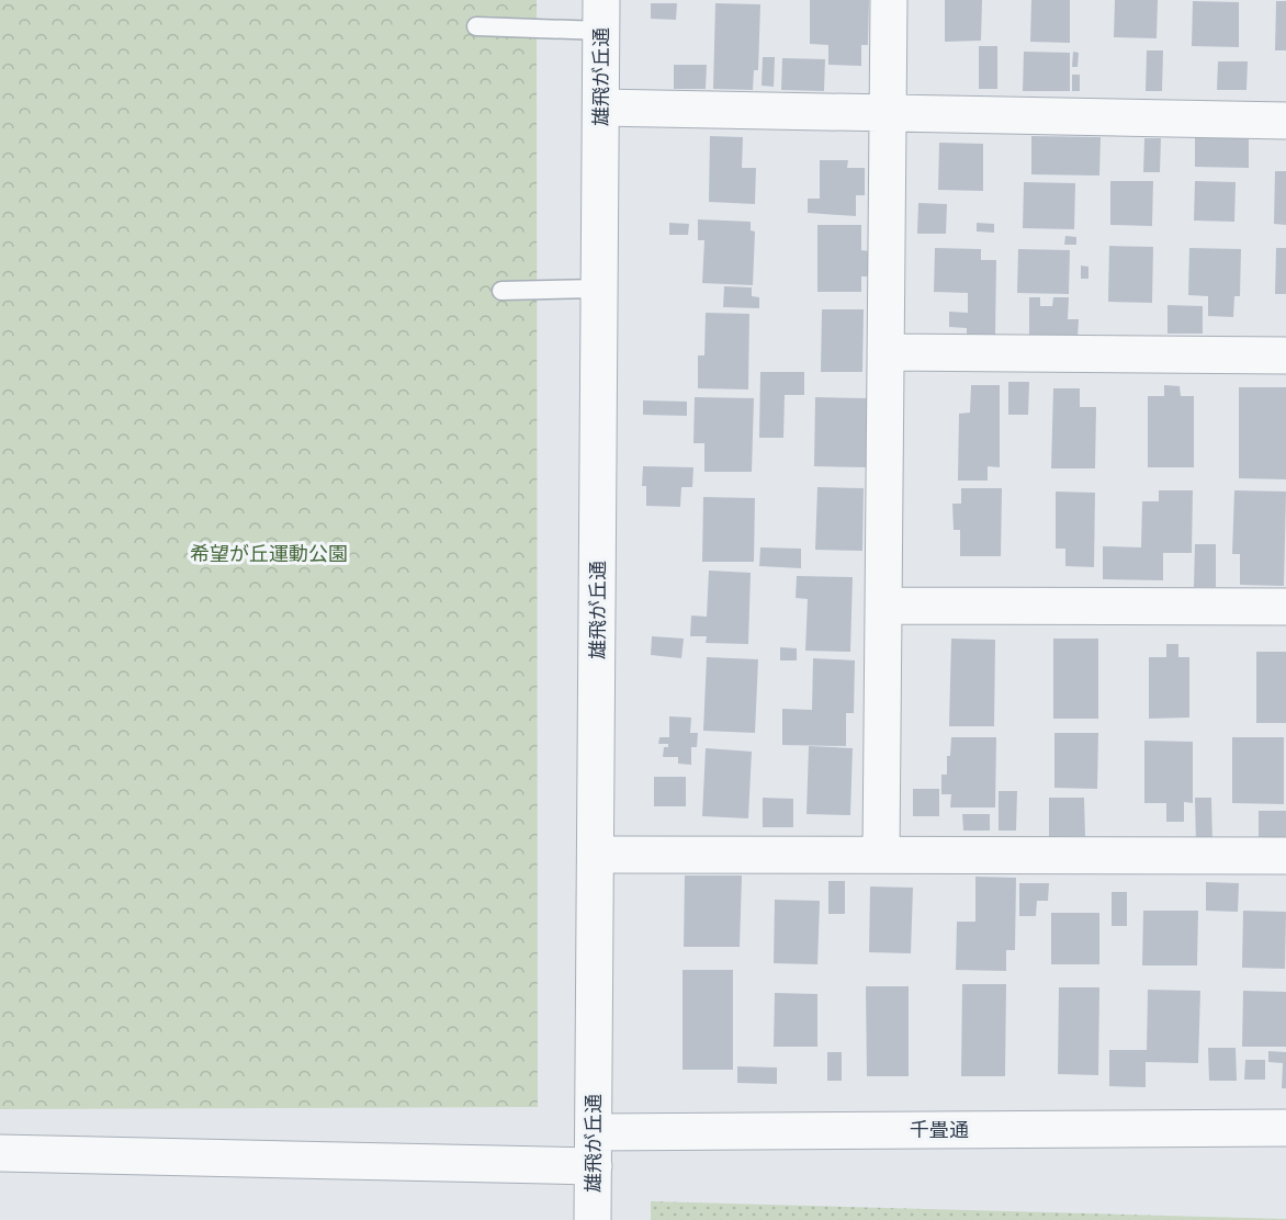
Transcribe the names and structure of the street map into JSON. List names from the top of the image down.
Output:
{
  "streets": {
    "street": ["雄飛が丘通", "千畳通"]
  },
  "crossings": [
    ["雄飛が丘通", "千畳通"]
  ],
  "parks": ["希望が丘運動公園"]
}
